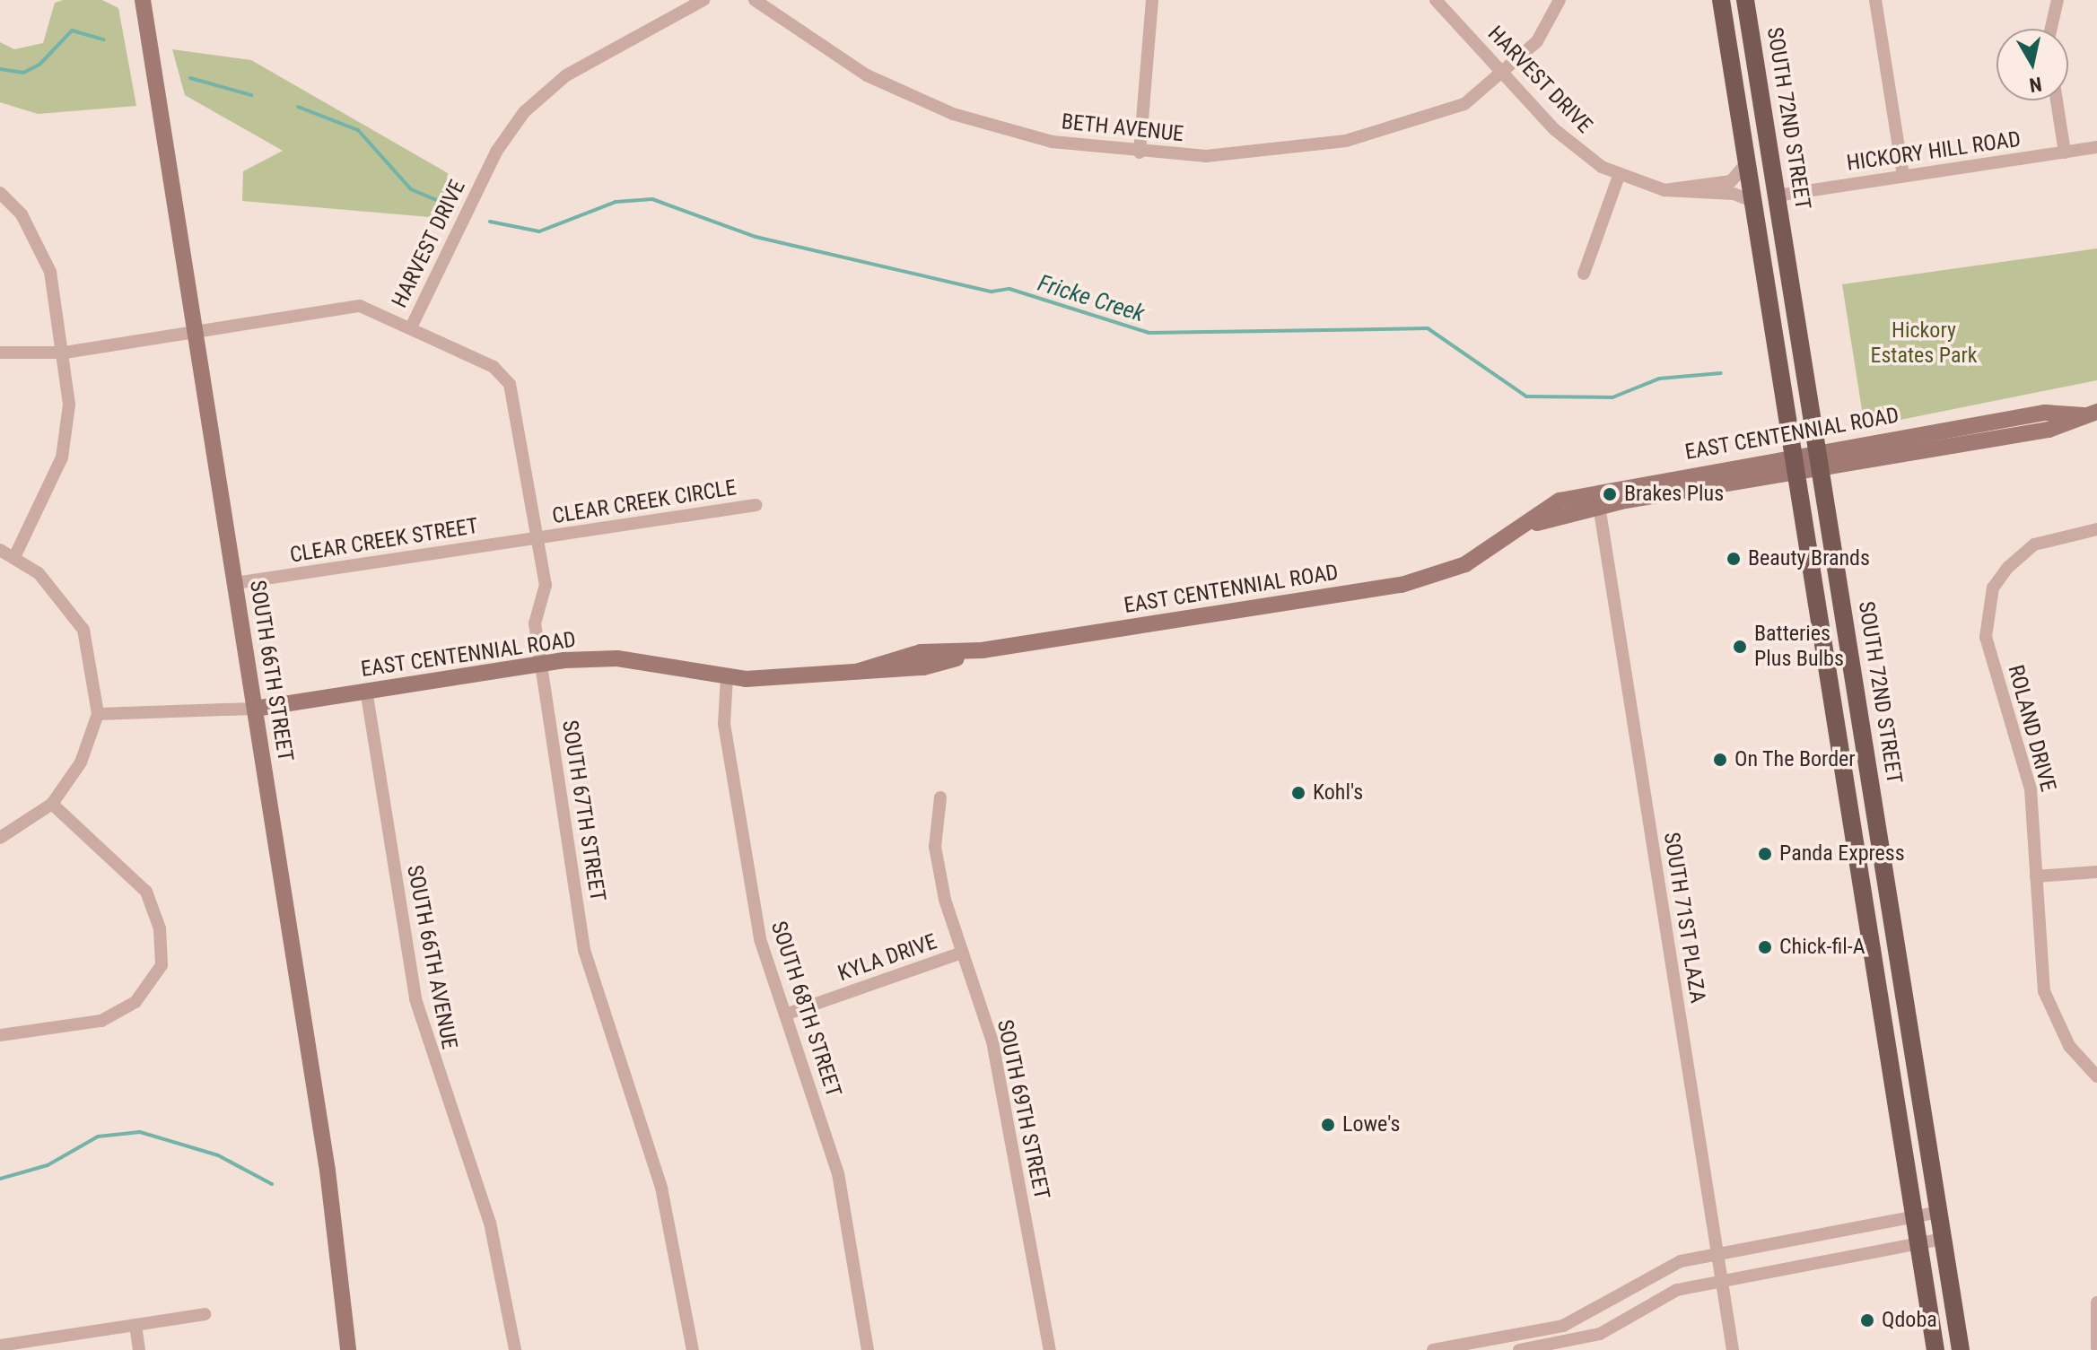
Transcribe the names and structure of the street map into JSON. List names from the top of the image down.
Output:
{
  "streets": {
    "main road": ["SOUTH 72ND STREET"],
    "street": [
      "HARVEST DRIVE",
      "BETH AVENUE",
      "HICKORY HILL ROAD",
      "EAST CENTENNIAL ROAD",
      "CLEAR CREEK CIRCLE",
      "CLEAR CREEK STREET",
      "SOUTH 66TH STREET",
      "ROLAND DRIVE",
      "SOUTH 67TH STREET",
      "SOUTH 71ST PLAZA",
      "SOUTH 66TH AVENUE",
      "KYLA DRIVE",
      "SOUTH 68TH STREET",
      "SOUTH 69TH STREET"
    ]
  },
  "crossings": [
    ["HARVEST DRIVE", "BETH AVENUE"],
    ["HARVEST DRIVE", "SOUTH 66TH STREET"],
    ["HARVEST DRIVE", "SOUTH 67TH STREET"],
    ["SOUTH 72ND STREET", "HICKORY HILL ROAD"],
    ["SOUTH 72ND STREET", "EAST CENTENNIAL ROAD"],
    ["EAST CENTENNIAL ROAD", "SOUTH 66TH STREET"],
    ["EAST CENTENNIAL ROAD", "SOUTH 67TH STREET"],
    ["EAST CENTENNIAL ROAD", "SOUTH 71ST PLAZA"],
    ["EAST CENTENNIAL ROAD", "SOUTH 66TH AVENUE"],
    ["EAST CENTENNIAL ROAD", "SOUTH 68TH STREET"],
    ["CLEAR CREEK CIRCLE", "CLEAR CREEK STREET"],
    ["CLEAR CREEK CIRCLE", "SOUTH 67TH STREET"],
    ["CLEAR CREEK STREET", "SOUTH 66TH STREET"],
    ["CLEAR CREEK STREET", "SOUTH 67TH STREET"],
    ["KYLA DRIVE", "SOUTH 68TH STREET"],
    ["KYLA DRIVE", "SOUTH 69TH STREET"]
  ],
  "water": ["Fricke Creek"],
  "parks": ["Hickory Estates Park"],
  "places": [
    "Brakes Plus",
    "Beauty Brands",
    "Batteries Plus Bulbs",
    "On The Border",
    "Kohl's",
    "Panda Express",
    "Chick-fil-A",
    "Lowe's",
    "Qdoba"
  ],
  "north": "bottom"
}
